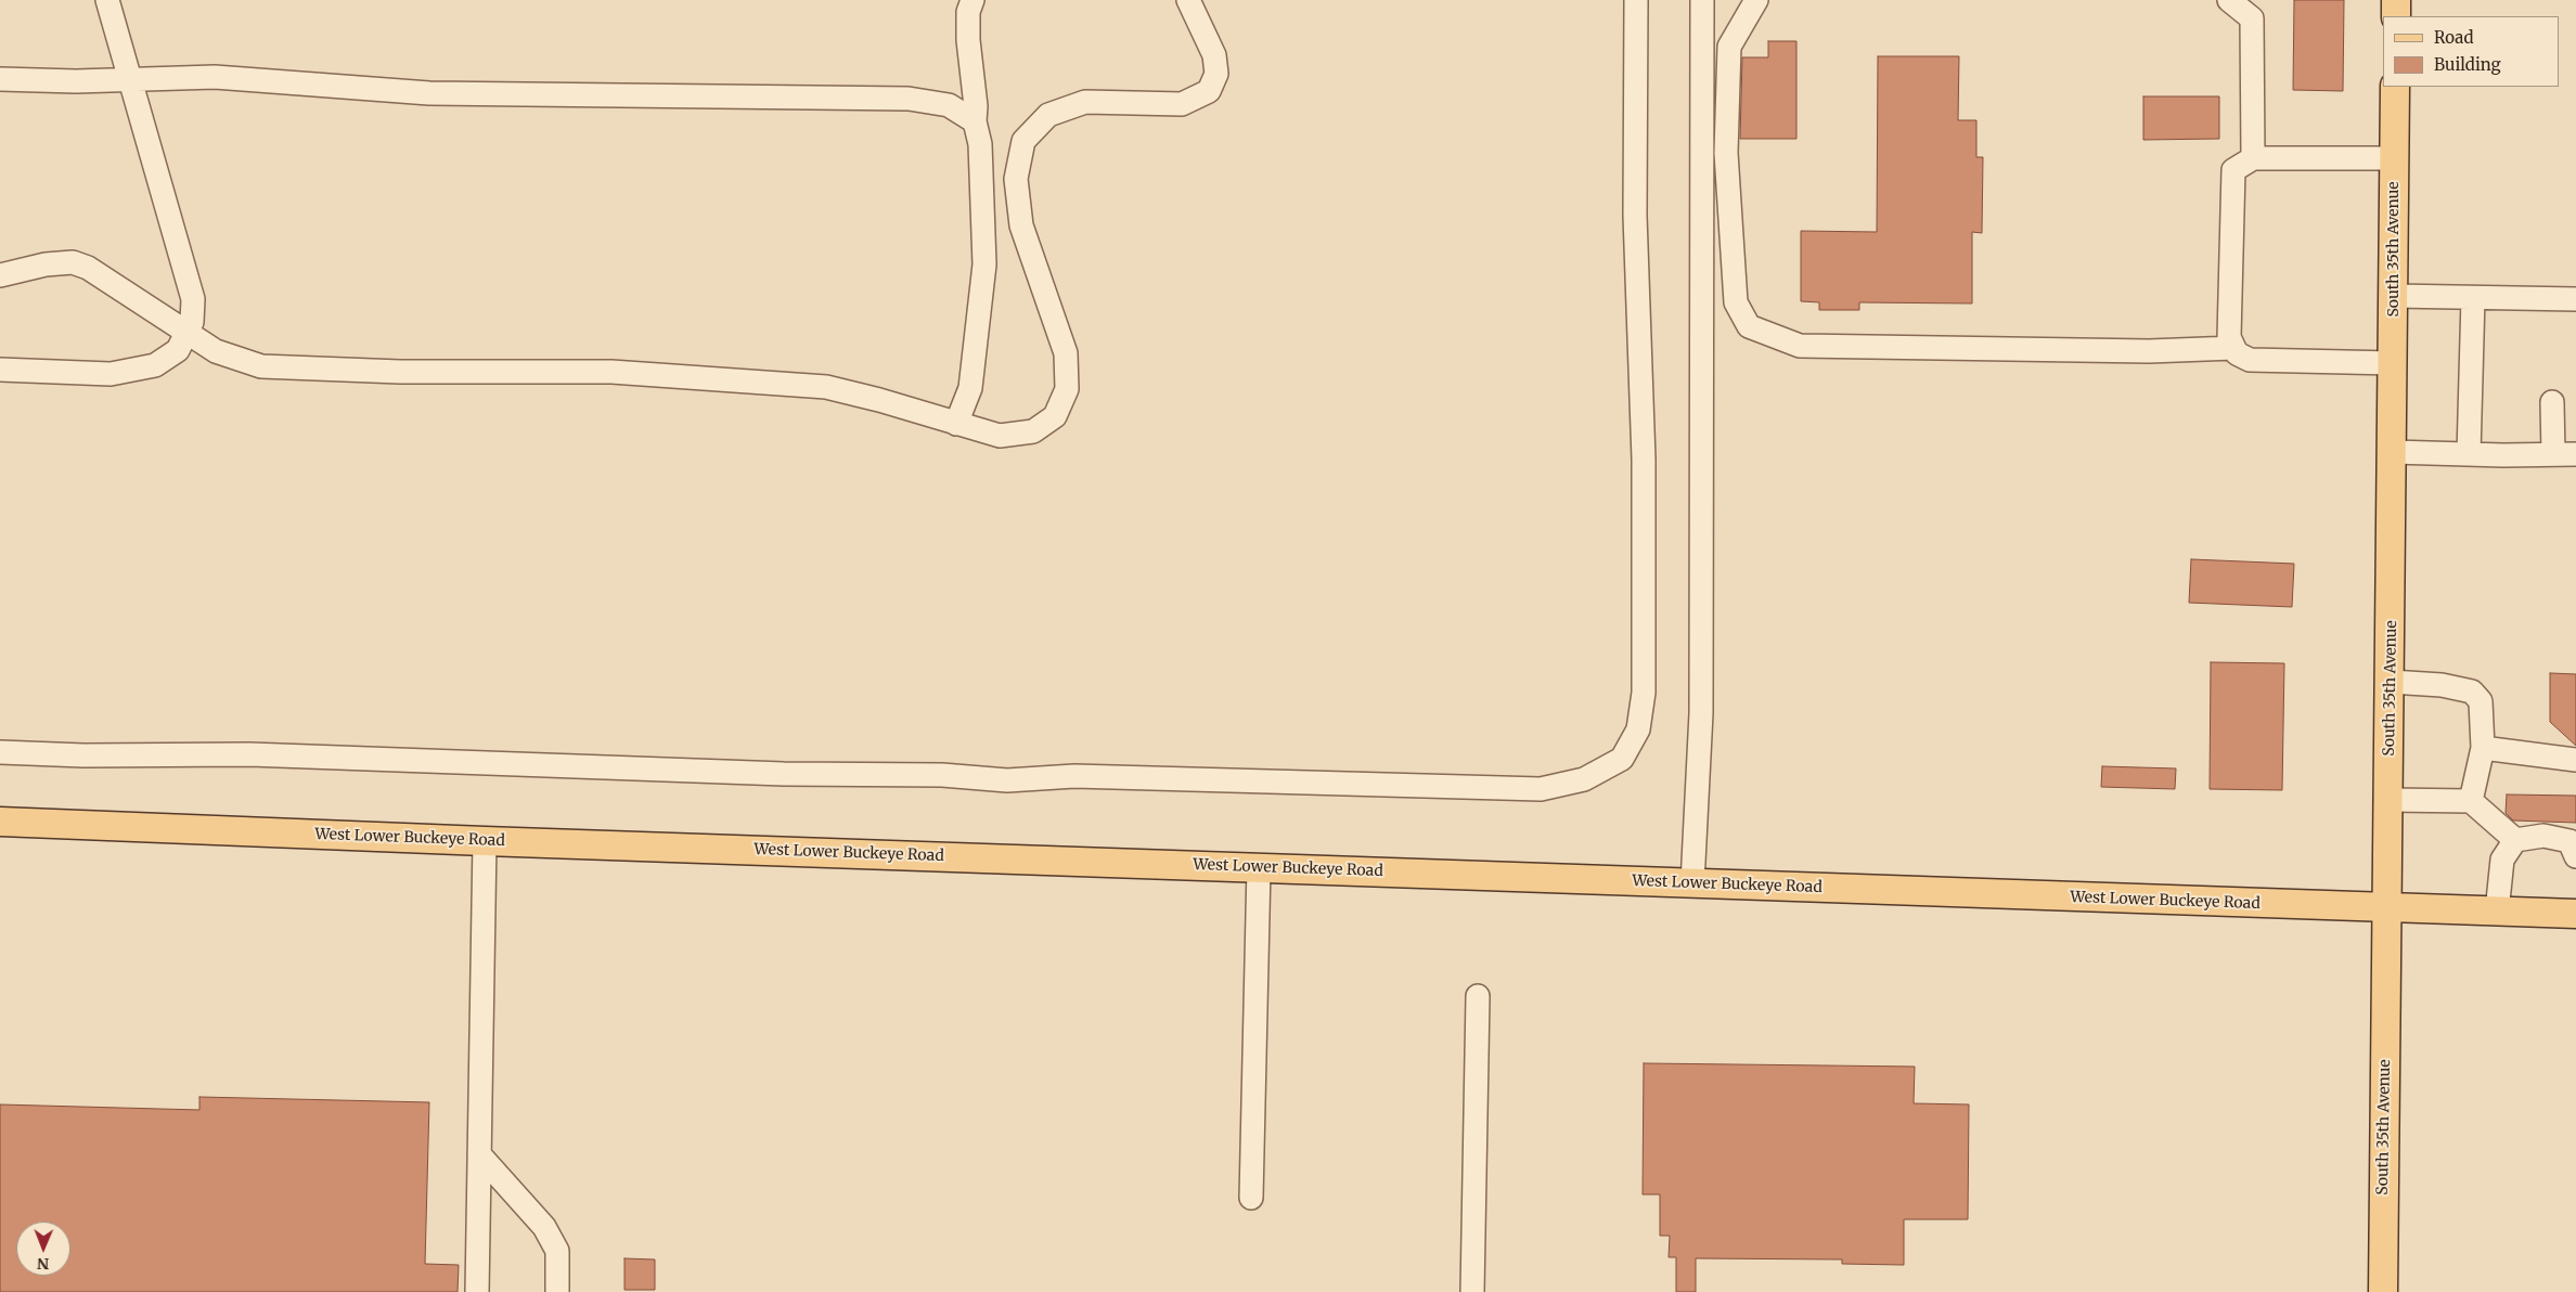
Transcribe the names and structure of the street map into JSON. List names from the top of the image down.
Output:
{
  "streets": {
    "main road": ["South 35th Avenue", "West Lower Buckeye Road"]
  },
  "crossings": [
    ["South 35th Avenue", "West Lower Buckeye Road"]
  ],
  "legend": ["Road", "Building"],
  "north": "bottom"
}
